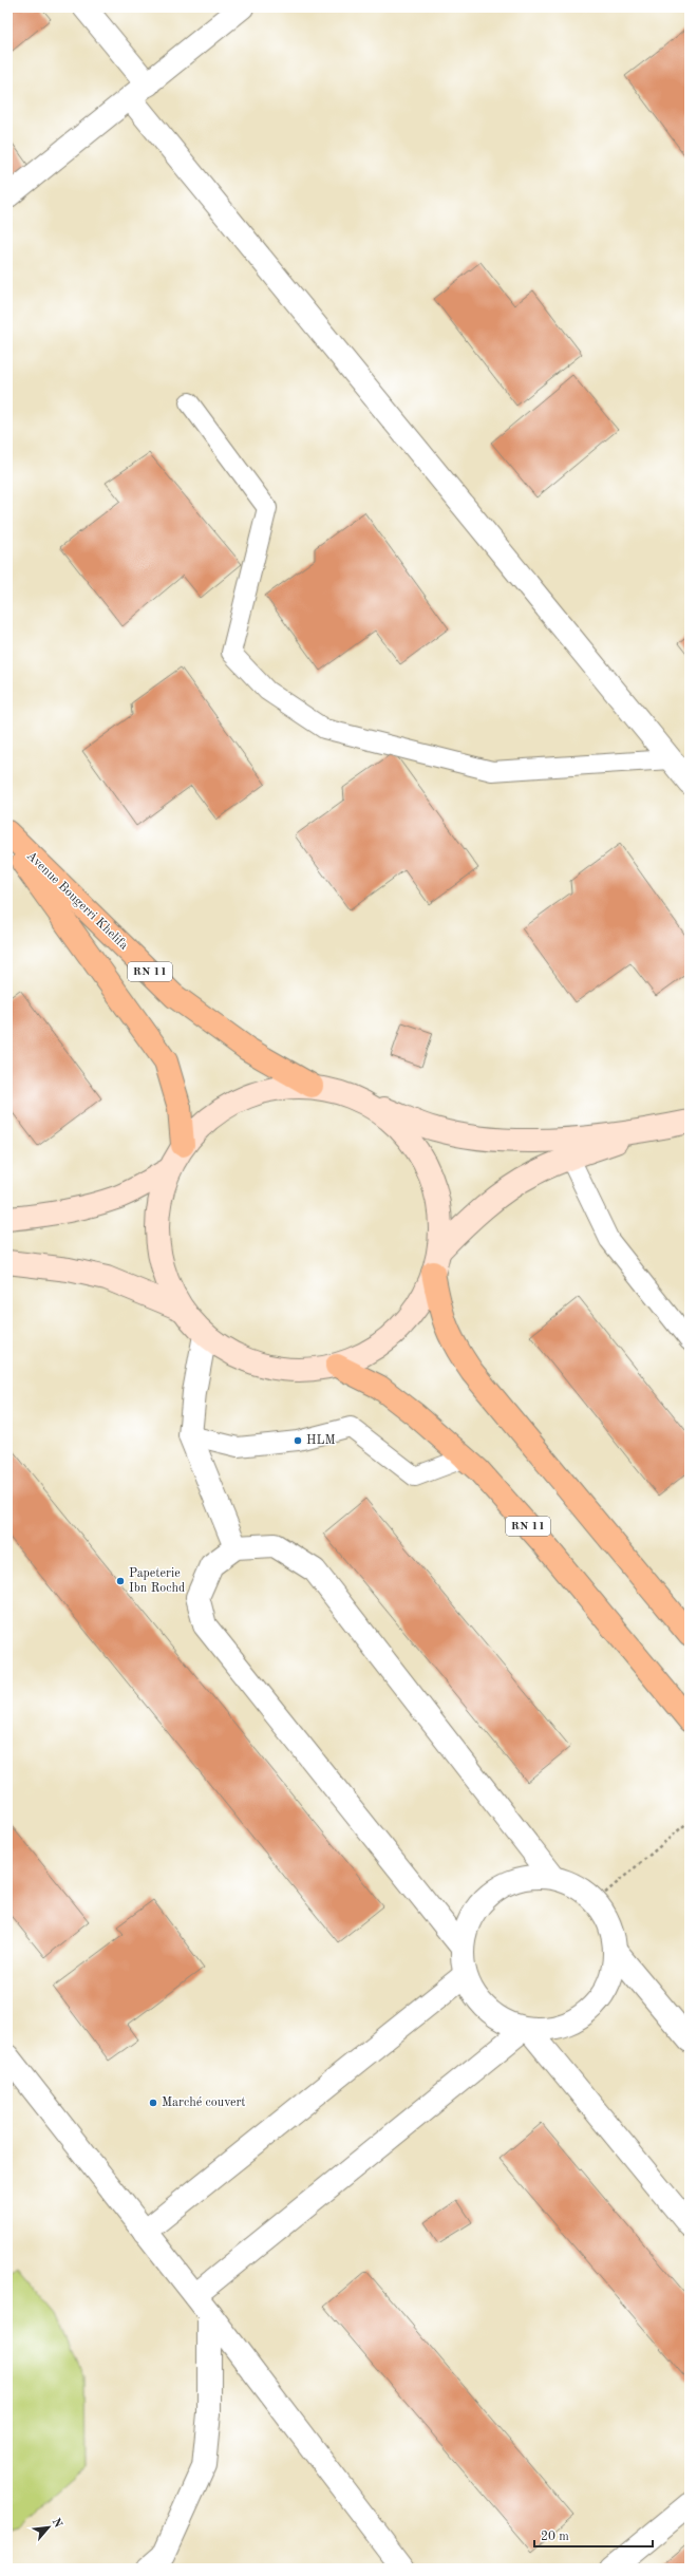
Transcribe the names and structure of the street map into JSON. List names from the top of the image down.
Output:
{
  "streets": {
    "main road": ["Avenue Bougerri Khelifa", "RN 11"]
  },
  "places": ["HLM", "Papeterie Ibn Rochd", "Marché couvert"],
  "scale_bar": "20 m",
  "north": "top right"
}
